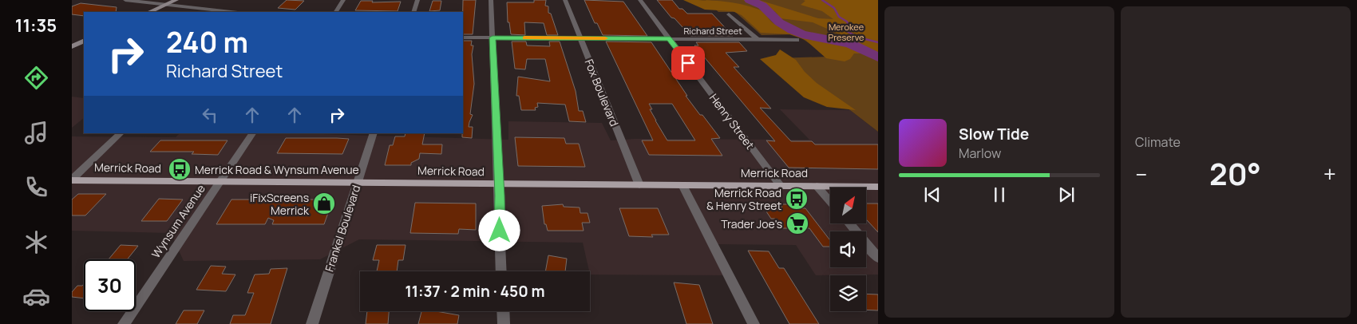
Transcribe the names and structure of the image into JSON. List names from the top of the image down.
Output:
{
  "streets": {
    "main road": ["Merrick Road"],
    "street": [
      "Richard Street",
      "Fox Boulevard",
      "Henry Street",
      "Wynsum Avenue",
      "Frankel Boulevard"
    ]
  },
  "crossings": [
    ["Richard Street", "Fox Boulevard"],
    ["Richard Street", "Henry Street"],
    ["Fox Boulevard", "Merrick Road"],
    ["Henry Street", "Merrick Road"],
    ["Merrick Road", "Wynsum Avenue"],
    ["Merrick Road", "Frankel Boulevard"]
  ],
  "parks": ["Merokee Preserve"],
  "places": {
    "bus stop": ["Merrick Road & Wynsum Avenue", "Merrick Road & Henry Street"],
    "shop": ["iFixScreens Merrick"],
    "supermarket": ["Trader Joe's"]
  },
  "north": "top right",
  "page": {
    "tabs": "11:35",
    "tile": "Climate",
    "turn": ["240 m", "Richard Street"],
    "song": ["Slow Tide", "Marlow"],
    "heat": ["−", "20°", "+"],
    "limit": "30",
    "trip": "11:37 · 2 min · 450 m"
  }
}
